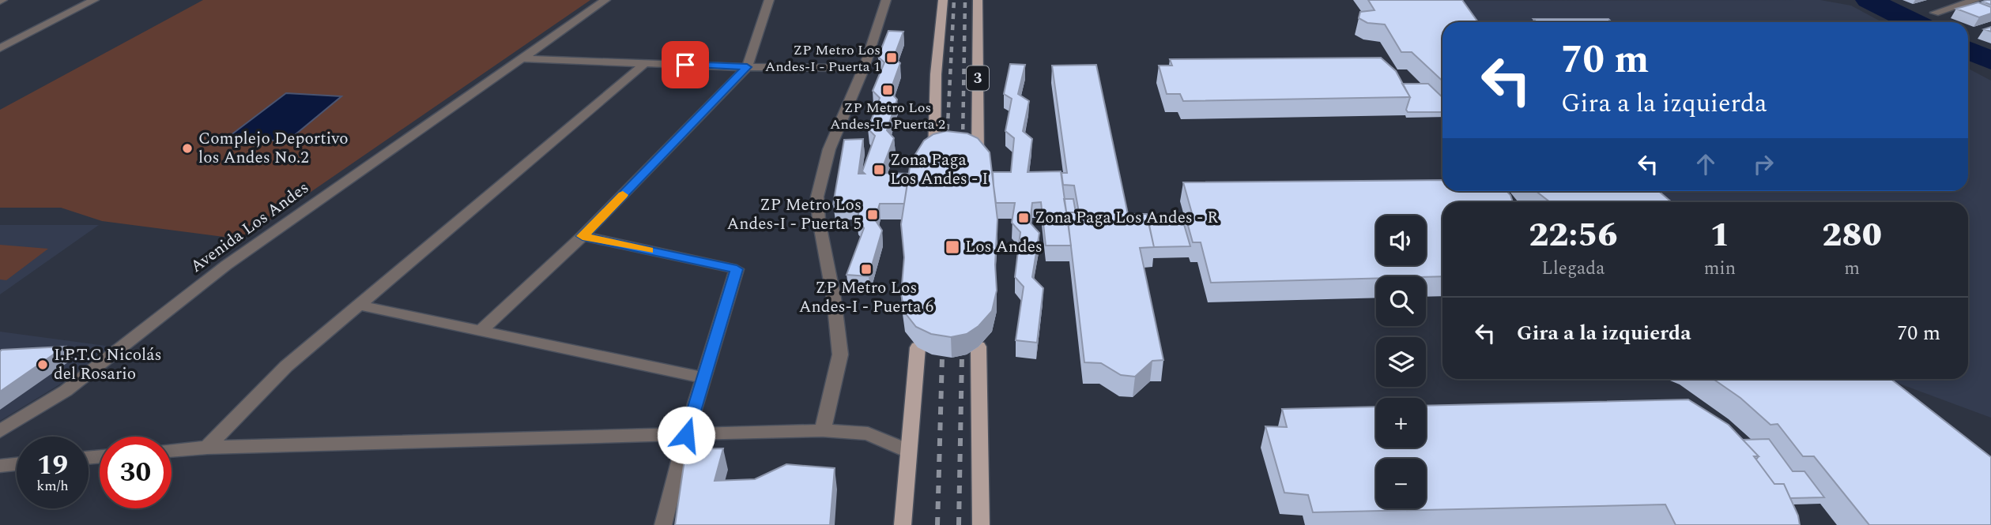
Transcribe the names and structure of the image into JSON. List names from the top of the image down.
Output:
{
  "streets": {
    "main road": ["3"],
    "street": ["Avenida Los Andes"]
  },
  "places": {
    "transit": [
      "ZP Metro Los Andes-I - Puerta 1",
      "ZP Metro Los Andes-I - Puerta 2",
      "Zona Paga Los Andes - I",
      "ZP Metro Los Andes-I - Puerta 5",
      "Zona Paga Los Andes - R",
      "Los Andes",
      "ZP Metro Los Andes-I - Puerta 6"
    ],
    "other": ["Complejo Deportivo los Andes No.2", "I.P.T.C Nicolás del Rosario"]
  },
  "page": {
    "turn": ["70 m", "Gira a la izquierda"],
    "eta": [
      "22:56",
      "Llegada",
      "1",
      "min",
      "280",
      "m"
    ],
    "map_buttons": ["+", "−"],
    "list": [
      {
        "name": "Gira a la izquierda",
        "value": "70 m"
      }
    ],
    "speed": "19 km/h",
    "limit": "30"
  }
}
